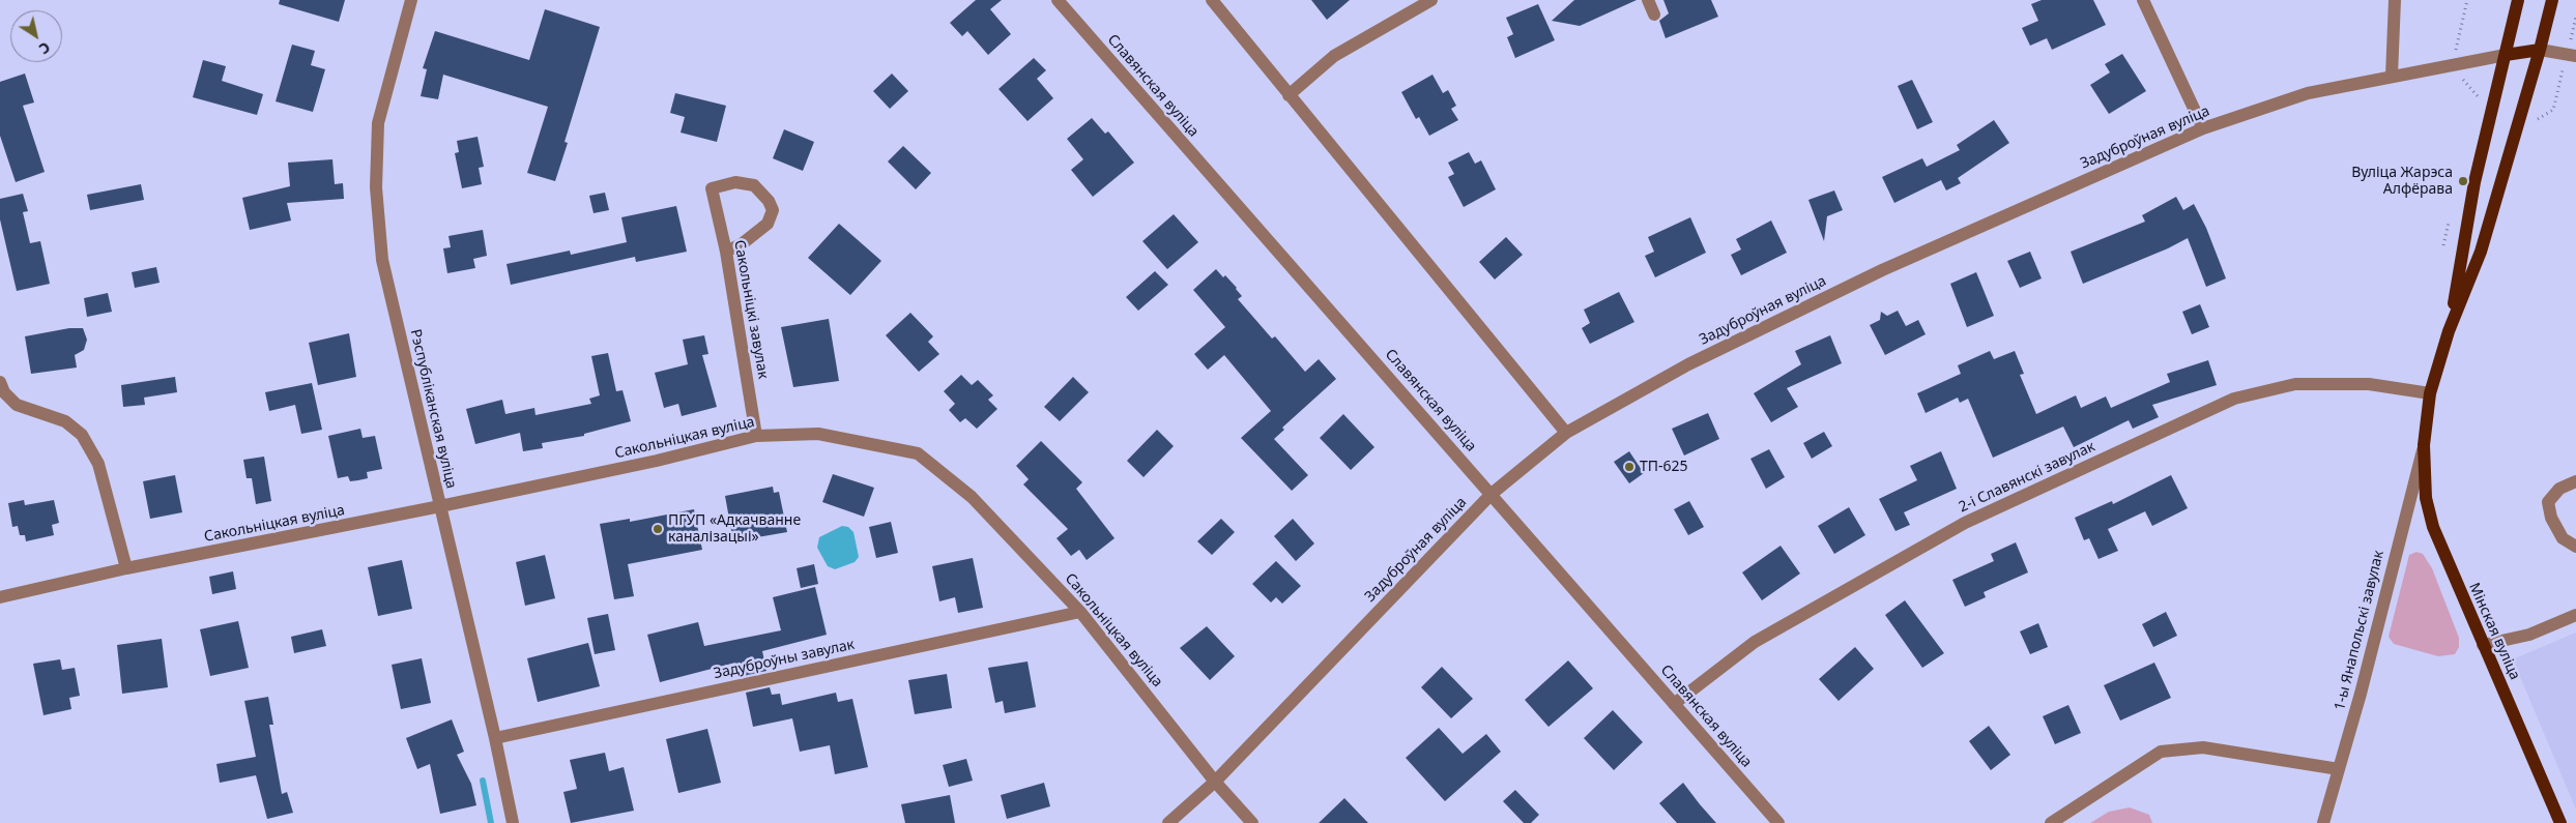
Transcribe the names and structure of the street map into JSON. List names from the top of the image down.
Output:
{
  "streets": {
    "main road": ["Мінская вуліца"],
    "street": [
      "Славянская вуліца",
      "Задуброўная вуліца",
      "Сакольніцкі завулак",
      "Рэспубліканская вуліца",
      "Сакольніцкая вуліца",
      "2-і Славянскі завулак",
      "1-ы Янапольскі завулак",
      "Задуброўны завулак"
    ]
  },
  "crossings": [
    ["Славянская вуліца", "Задуброўная вуліца"],
    ["Славянская вуліца", "2-і Славянскі завулак"],
    ["Задуброўная вуліца", "Сакольніцкая вуліца"],
    ["Сакольніцкі завулак", "Сакольніцкая вуліца"],
    ["Рэспубліканская вуліца", "Сакольніцкая вуліца"],
    ["Рэспубліканская вуліца", "Задуброўны завулак"],
    ["Сакольніцкая вуліца", "Задуброўны завулак"],
    ["2-і Славянскі завулак", "Мінская вуліца"],
    ["1-ы Янапольскі завулак", "Мінская вуліца"]
  ],
  "places": ["Вуліца Жарэса Алфёрава", "ТП-625", "ПГУП «Адкачванне каналізацыі»"],
  "north": "bottom right"
}
